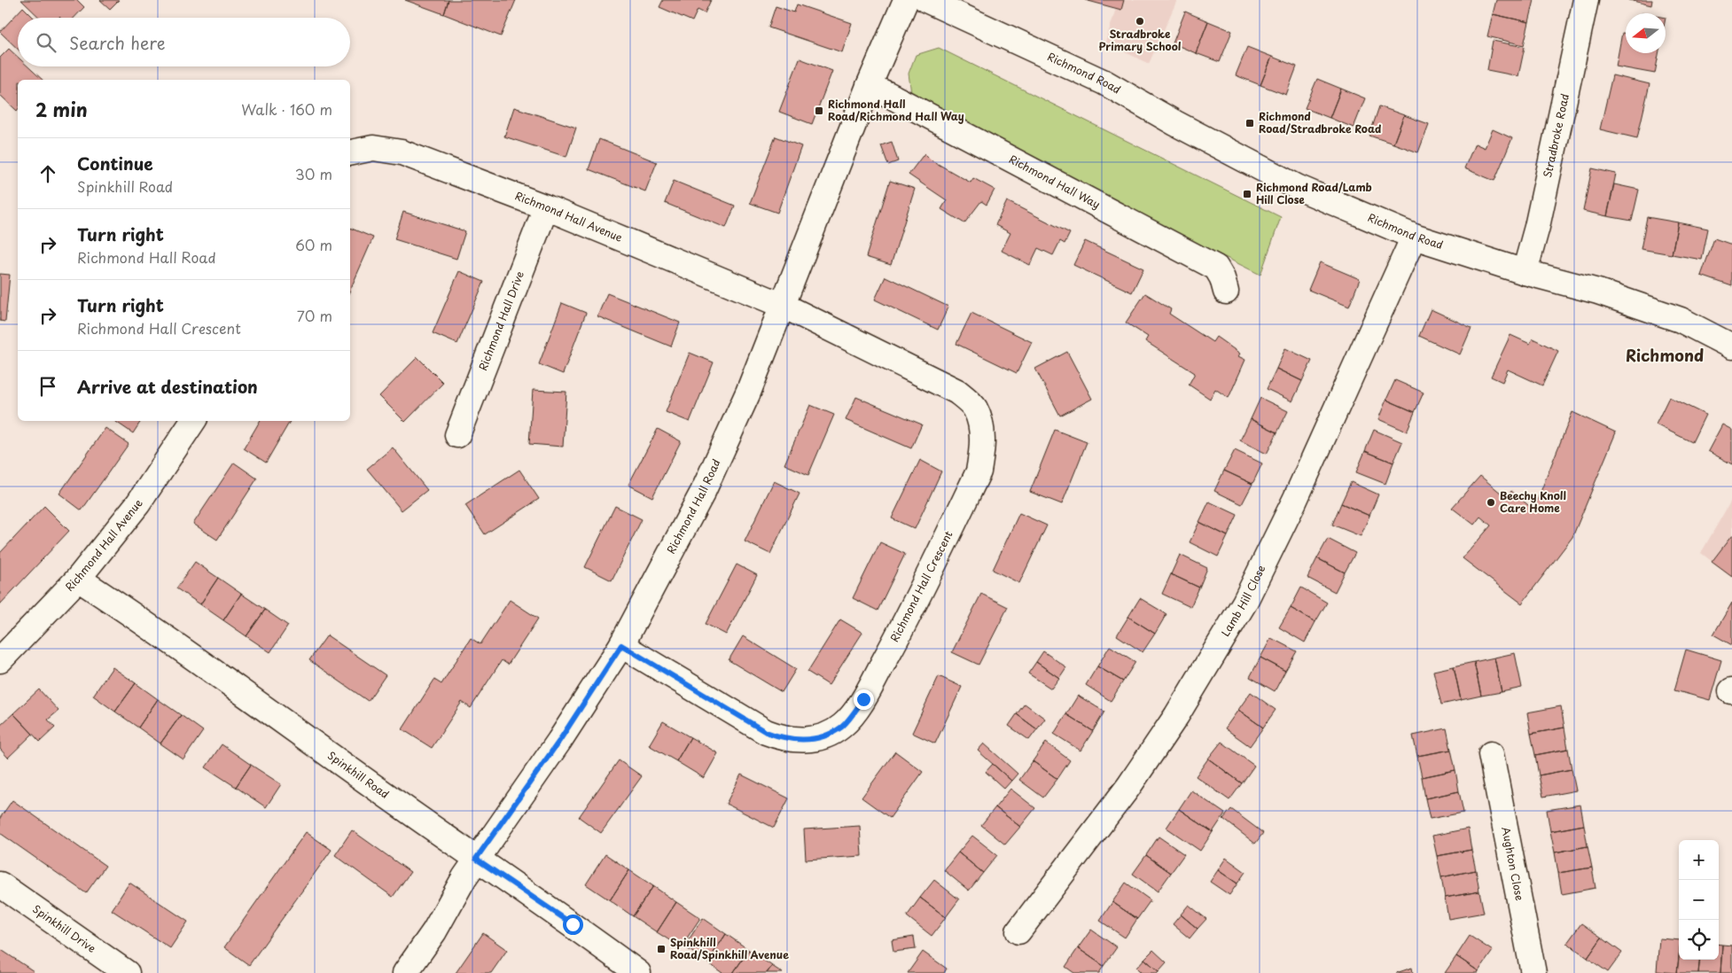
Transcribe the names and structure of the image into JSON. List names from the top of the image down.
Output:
{
  "streets": {
    "street": [
      "Richmond Road",
      "Stradbroke Road",
      "Richmond Hall Way",
      "Richmond Hall Avenue",
      "Richmond Hall Drive",
      "Richmond Hall Road",
      "Richmond Hall Crescent",
      "Lamb Hill Close",
      "Spinkhill Road",
      "Aughton Close",
      "Spinkhill Drive"
    ]
  },
  "crossings": [
    ["Richmond Road", "Stradbroke Road"],
    ["Richmond Road", "Lamb Hill Close"],
    ["Richmond Hall Way", "Richmond Hall Road"],
    ["Richmond Hall Avenue", "Richmond Hall Drive"],
    ["Richmond Hall Avenue", "Richmond Hall Road"],
    ["Richmond Hall Avenue", "Richmond Hall Crescent"],
    ["Richmond Hall Avenue", "Spinkhill Road"],
    ["Richmond Hall Road", "Richmond Hall Crescent"],
    ["Richmond Hall Road", "Spinkhill Road"]
  ],
  "districts": ["Richmond"],
  "places": {
    "other": ["Stradbroke Primary School", "Beechy Knoll Care Home"],
    "transit": [
      "Richmond Hall Road/Richmond Hall Way",
      "Richmond Road/Stradbroke Road",
      "Richmond Road/Lamb Hill Close",
      "Spinkhill Road/Spinkhill Avenue"
    ]
  },
  "north": "left",
  "page": {
    "search": "Search here",
    "heading": ["2 min", "Walk · 160 m"],
    "list": [
      ["Continue", "Spinkhill Road", "30 m"],
      ["Turn right", "Richmond Hall Road", "60 m"],
      ["Turn right", "Richmond Hall Crescent", "70 m"],
      "Arrive at destination"
    ],
    "map_buttons": ["+", "−"]
  }
}
